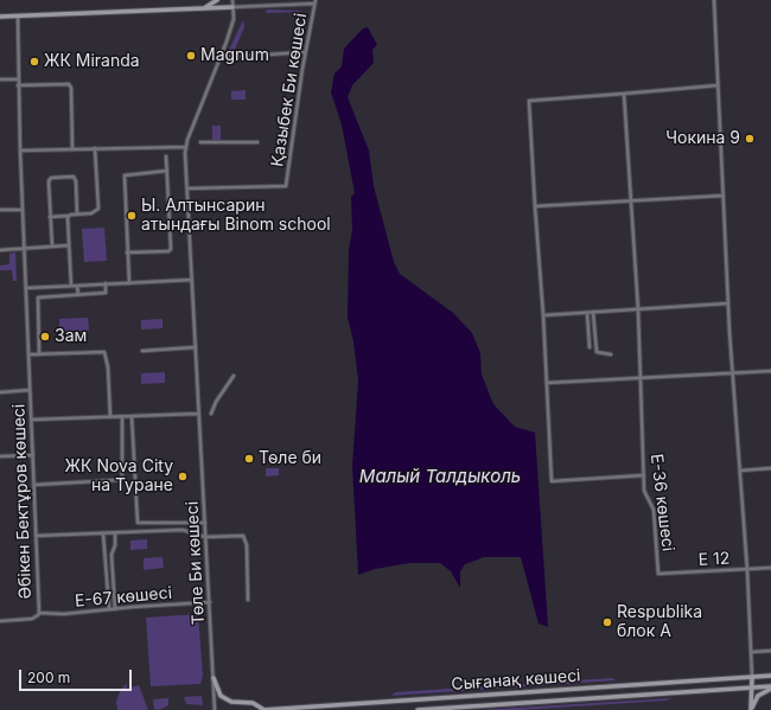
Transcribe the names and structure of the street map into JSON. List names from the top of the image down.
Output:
{
  "streets": {
    "main road": ["Сығанақ көшесі"],
    "street": [
      "Қазыбек Би көшесі",
      "Әбікен Бектұров көшесі",
      "Е-36 көшесі",
      "E 12",
      "Төле Би көшесі",
      "Е-67 көшесі"
    ]
  },
  "crossings": [
    ["Қазыбек Би көшесі", "Төле Би көшесі"],
    ["Әбікен Бектұров көшесі", "Е-67 көшесі"],
    ["Е-36 көшесі", "E 12"],
    ["Төле Би көшесі", "Е-67 көшесі"]
  ],
  "water": ["Малый Талдыколь"],
  "places": [
    "Magnum",
    "ЖК Miranda",
    "Чокина 9",
    "Ы. Алтынсарин атындағы Binom school",
    "Зам",
    "Төле би",
    "ЖК Nova City на Туране",
    "Respublika блок А"
  ],
  "scale_bar": "200 m"
}
